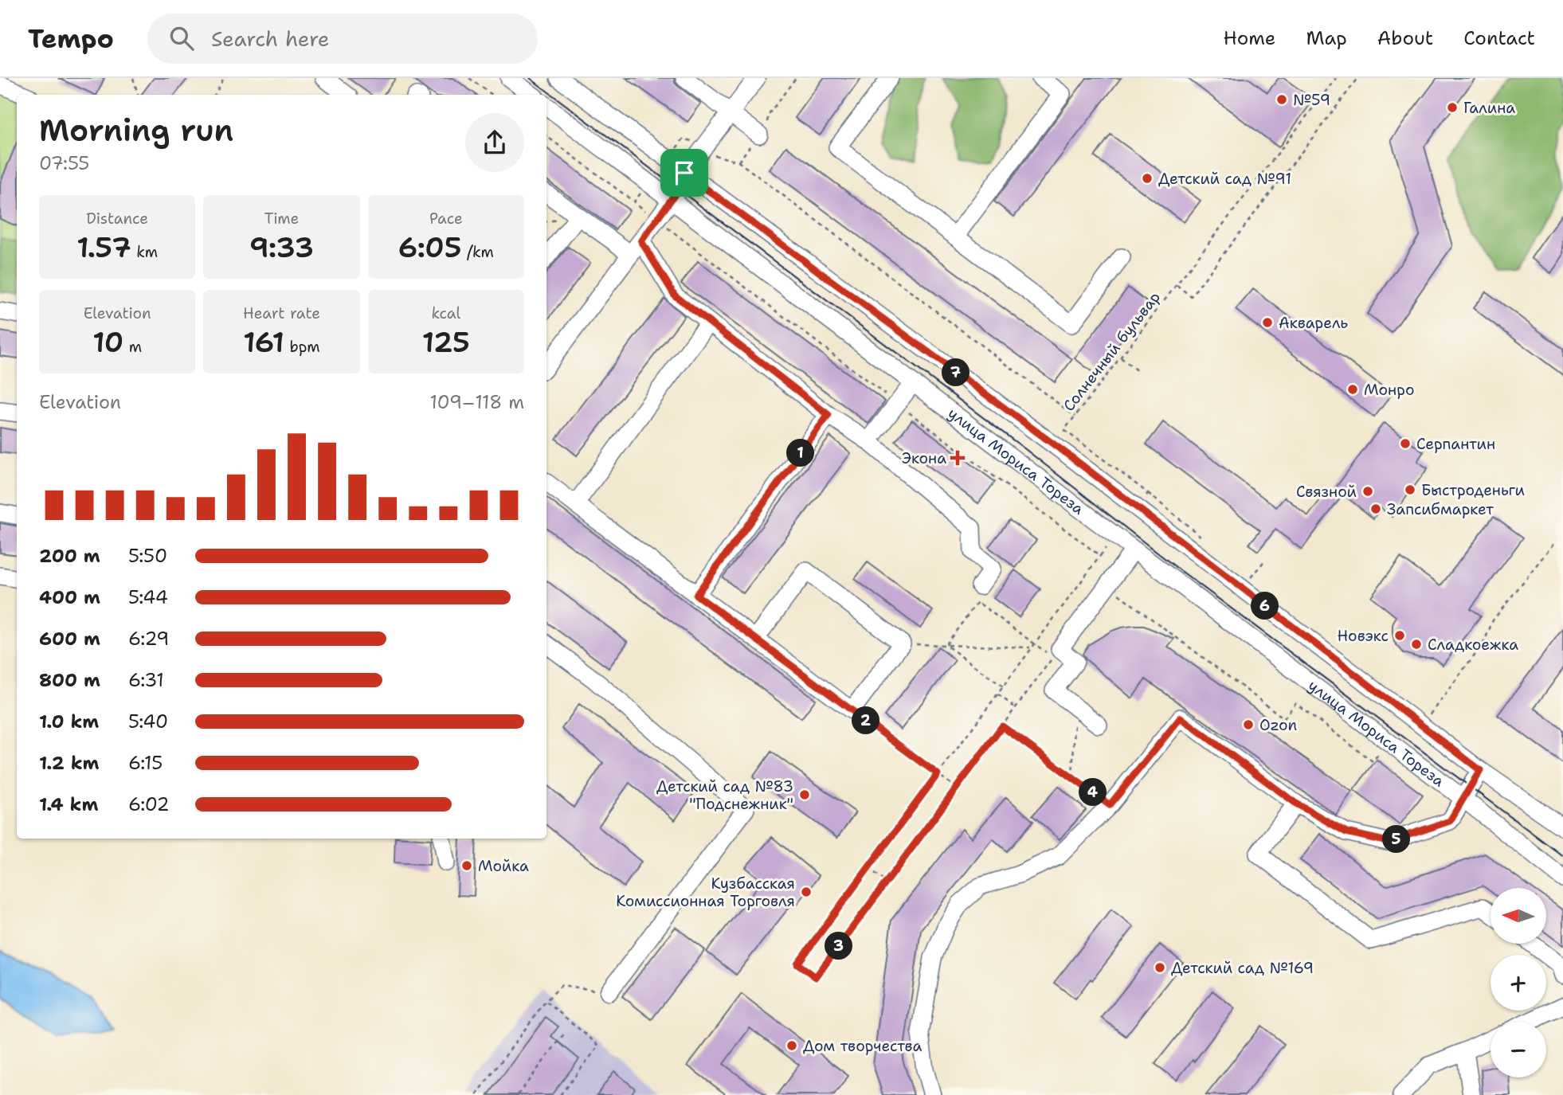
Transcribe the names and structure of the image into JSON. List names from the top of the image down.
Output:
{
  "streets": {
    "street": ["улица Мориса Тореза"],
    "path": ["Солнечный бульвар"]
  },
  "places": {
    "other": [
      "№59",
      "Галина",
      "Детский сад №91",
      "Акварель",
      "Монро",
      "Серпантин",
      "Быстроденьги",
      "Связной",
      "Запсибмаркет",
      "Новэкс",
      "Сладкоежка",
      "Ozon",
      "Детский сад №83 \"Подснежник\"",
      "Мойка",
      "Кузбасская Комиссионная Торговля",
      "Детский сад №169",
      "Дом творчества"
    ],
    "health": ["Экона"]
  },
  "north": "left",
  "page": {
    "header": "Tempo",
    "search": "Search here",
    "nav": [
      "Home",
      "Map",
      "About",
      "Contact"
    ],
    "heading": ["Morning run", "07:55"],
    "stats": [
      ["Distance", "1.57 km"],
      ["Time", "9:33"],
      ["Pace", "6:05 /km"],
      ["Elevation", "10 m"],
      ["Heart rate", "161 bpm"],
      ["kcal", "125"]
    ],
    "pins": [
      "7",
      "1",
      "6",
      "2",
      "4",
      "5",
      "3"
    ],
    "chart": ["Elevation", "109–118 m"],
    "list": [
      {
        "name": "200 m",
        "note": "5:50"
      },
      {
        "name": "400 m",
        "note": "5:44"
      },
      {
        "name": "600 m",
        "note": "6:29"
      },
      {
        "name": "800 m",
        "note": "6:31"
      },
      {
        "name": "1.0 km",
        "note": "5:40"
      },
      {
        "name": "1.2 km",
        "note": "6:15"
      },
      {
        "name": "1.4 km",
        "note": "6:02"
      }
    ],
    "map_buttons": ["+", "−"]
  }
}
